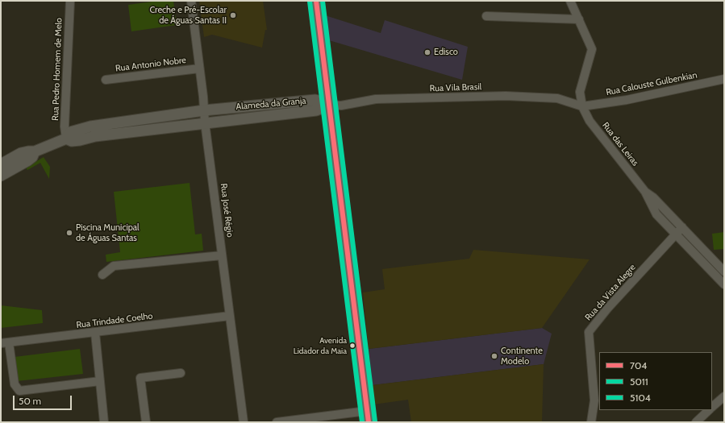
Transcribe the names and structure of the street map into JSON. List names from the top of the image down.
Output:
{
  "streets": {
    "street": [
      "Rua Antonio Nobre",
      "Rua Pedro Homem de Melo",
      "Rua Calouste Gulbenkian",
      "Rua Vila Brasil",
      "Alameda da Granja",
      "Rua das Leiras",
      "Rua José Régio",
      "Rua da Vista Alegre",
      "Rua Trindade Coelho"
    ]
  },
  "crossings": [
    ["Rua Antonio Nobre", "Rua José Régio"],
    ["Rua Pedro Homem de Melo", "Alameda da Granja"],
    ["Rua Calouste Gulbenkian", "Rua Vila Brasil"],
    ["Rua Calouste Gulbenkian", "Rua das Leiras"],
    ["Rua Vila Brasil", "Alameda da Granja"],
    ["Rua Vila Brasil", "Rua das Leiras"],
    ["Alameda da Granja", "Rua José Régio"],
    ["Rua das Leiras", "Rua da Vista Alegre"],
    ["Rua José Régio", "Rua Trindade Coelho"]
  ],
  "places": [
    "Creche e Pré-Escolar de Águas Santas II",
    "Edisco",
    "Piscina Municipal de Águas Santas",
    "Avenida Lidador da Maia",
    "Continente Modelo"
  ],
  "lines": ["transit line 704", "transit line 5104", "transit line 5011"],
  "legend": ["704", "5011", "5104"],
  "scale_bar": "50 m"
}
